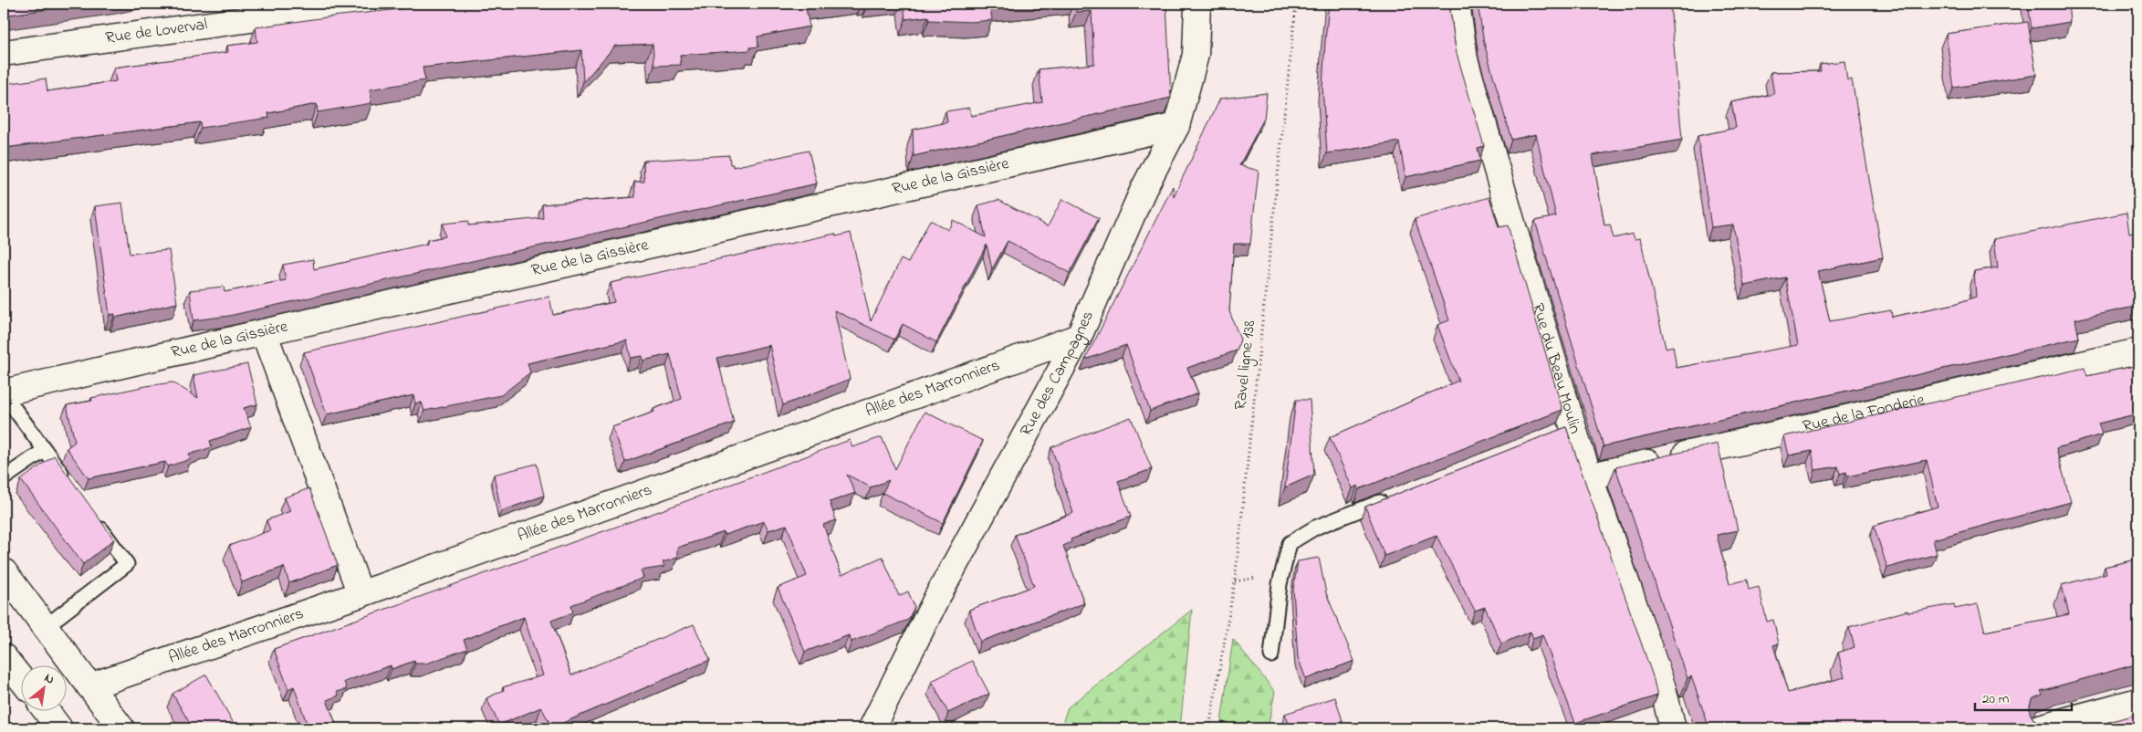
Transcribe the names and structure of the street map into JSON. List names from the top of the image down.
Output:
{
  "streets": {
    "street": [
      "Rue de Loverval",
      "Rue de la Gissière",
      "Rue du Beau Moulin",
      "Rue des Campagnes",
      "Allée des Marronniers",
      "Rue de la Fonderie"
    ],
    "path": ["Ravel ligne 138"]
  },
  "crossings": [
    ["Rue de la Gissière", "Rue des Campagnes"],
    ["Rue du Beau Moulin", "Rue de la Fonderie"],
    ["Rue des Campagnes", "Allée des Marronniers"]
  ],
  "scale_bar": "20 m",
  "north": "top right"
}
